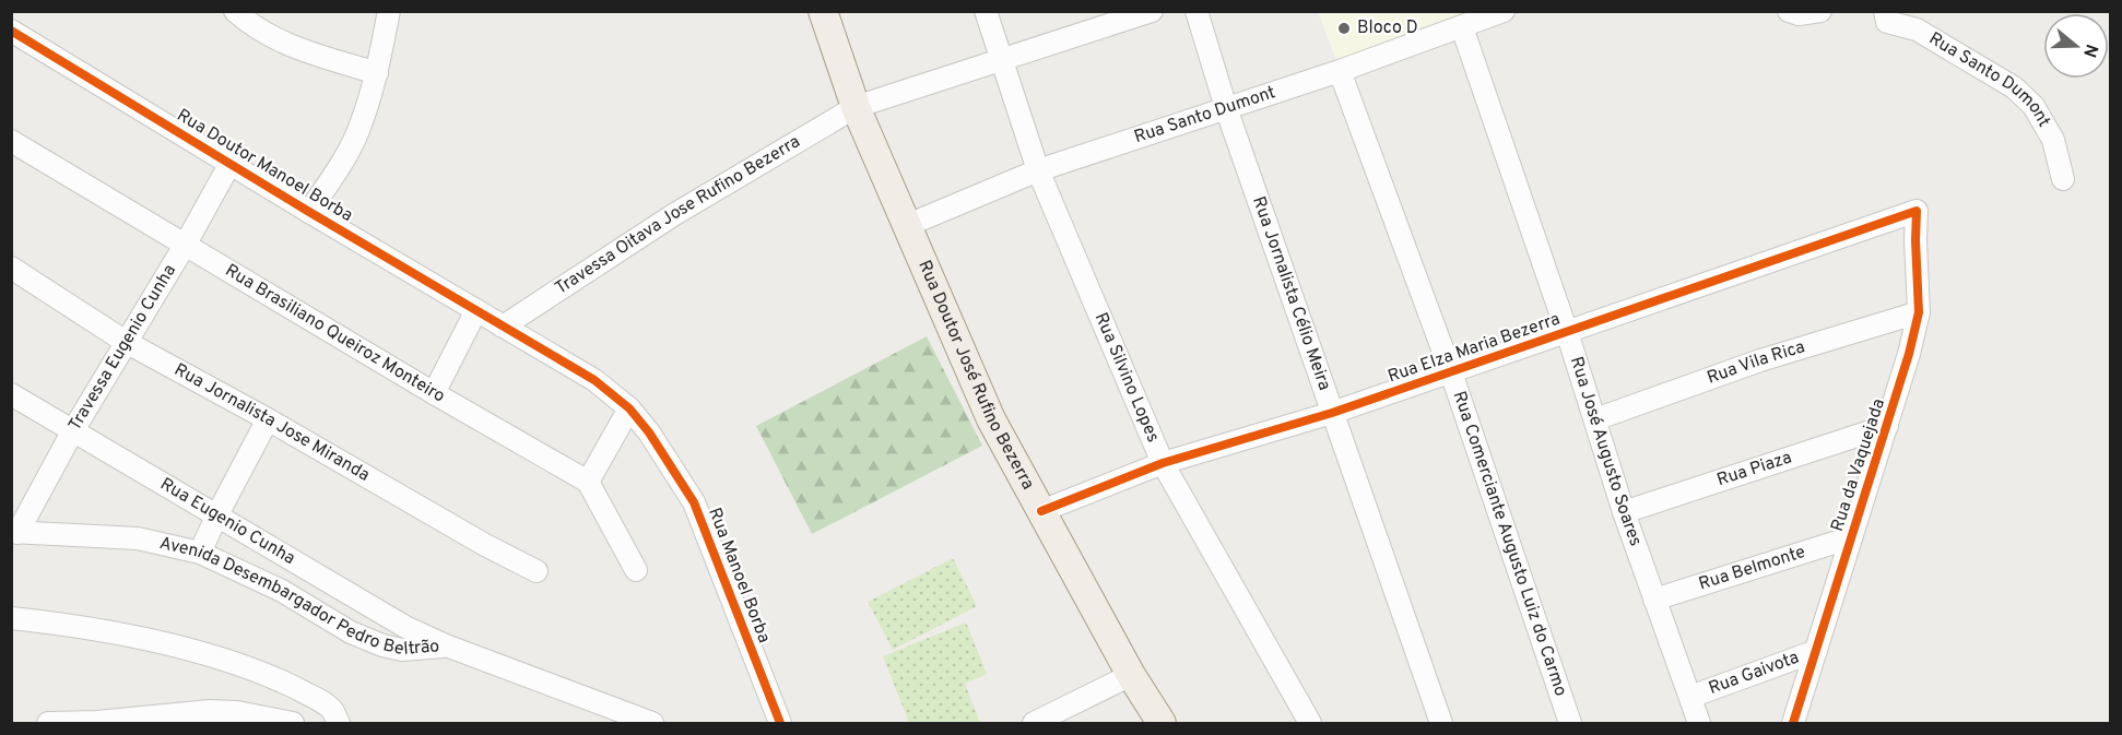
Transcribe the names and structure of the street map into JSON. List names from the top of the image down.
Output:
{
  "streets": {
    "main road": ["Rua Doutor José Rufino Bezerra"],
    "street": [
      "Rua Santo Dumont",
      "Rua Doutor Manoel Borba",
      "Travessa Oitava Jose Rufino Bezerra",
      "Rua Jornalista Célio Meira",
      "Rua Brasiliano Queiroz Monteiro",
      "Travessa Eugenio Cunha",
      "Rua Elza Maria Bezerra",
      "Rua Vila Rica",
      "Rua Silvino Lopes",
      "Rua Jornalista Jose Miranda",
      "Rua José Augusto Soares",
      "Rua da Vaquejada",
      "Rua Piaza",
      "Rua Eugenio Cunha",
      "Rua Comerciante Augusto Luiz do Carmo",
      "Rua Belmonte",
      "Rua Manoel Borba",
      "Avenida Desembargador Pedro Beltrão",
      "Rua Gaivota"
    ]
  },
  "crossings": [
    ["Rua Santo Dumont", "Rua Jornalista Célio Meira"],
    ["Rua Santo Dumont", "Rua Doutor José Rufino Bezerra"],
    ["Rua Santo Dumont", "Rua Silvino Lopes"],
    ["Rua Santo Dumont", "Rua José Augusto Soares"],
    ["Rua Santo Dumont", "Rua Comerciante Augusto Luiz do Carmo"],
    ["Rua Doutor Manoel Borba", "Travessa Oitava Jose Rufino Bezerra"],
    ["Rua Doutor Manoel Borba", "Travessa Eugenio Cunha"],
    ["Rua Doutor Manoel Borba", "Rua Manoel Borba"],
    ["Travessa Oitava Jose Rufino Bezerra", "Rua Doutor José Rufino Bezerra"],
    ["Travessa Oitava Jose Rufino Bezerra", "Rua Silvino Lopes"],
    ["Travessa Oitava Jose Rufino Bezerra", "Rua Manoel Borba"],
    ["Rua Jornalista Célio Meira", "Rua Elza Maria Bezerra"],
    ["Rua Brasiliano Queiroz Monteiro", "Travessa Eugenio Cunha"],
    ["Travessa Eugenio Cunha", "Rua Jornalista Jose Miranda"],
    ["Travessa Eugenio Cunha", "Rua Eugenio Cunha"],
    ["Travessa Eugenio Cunha", "Avenida Desembargador Pedro Beltrão"],
    ["Rua Elza Maria Bezerra", "Rua Doutor José Rufino Bezerra"],
    ["Rua Elza Maria Bezerra", "Rua Silvino Lopes"],
    ["Rua Elza Maria Bezerra", "Rua José Augusto Soares"],
    ["Rua Elza Maria Bezerra", "Rua da Vaquejada"],
    ["Rua Elza Maria Bezerra", "Rua Comerciante Augusto Luiz do Carmo"],
    ["Rua Vila Rica", "Rua José Augusto Soares"],
    ["Rua Vila Rica", "Rua da Vaquejada"],
    ["Rua José Augusto Soares", "Rua Piaza"],
    ["Rua José Augusto Soares", "Rua Belmonte"],
    ["Rua José Augusto Soares", "Rua Gaivota"],
    ["Rua da Vaquejada", "Rua Piaza"],
    ["Rua da Vaquejada", "Rua Belmonte"],
    ["Rua da Vaquejada", "Rua Gaivota"],
    ["Rua Eugenio Cunha", "Avenida Desembargador Pedro Beltrão"]
  ],
  "places": ["Bloco D"],
  "north": "right"
}
